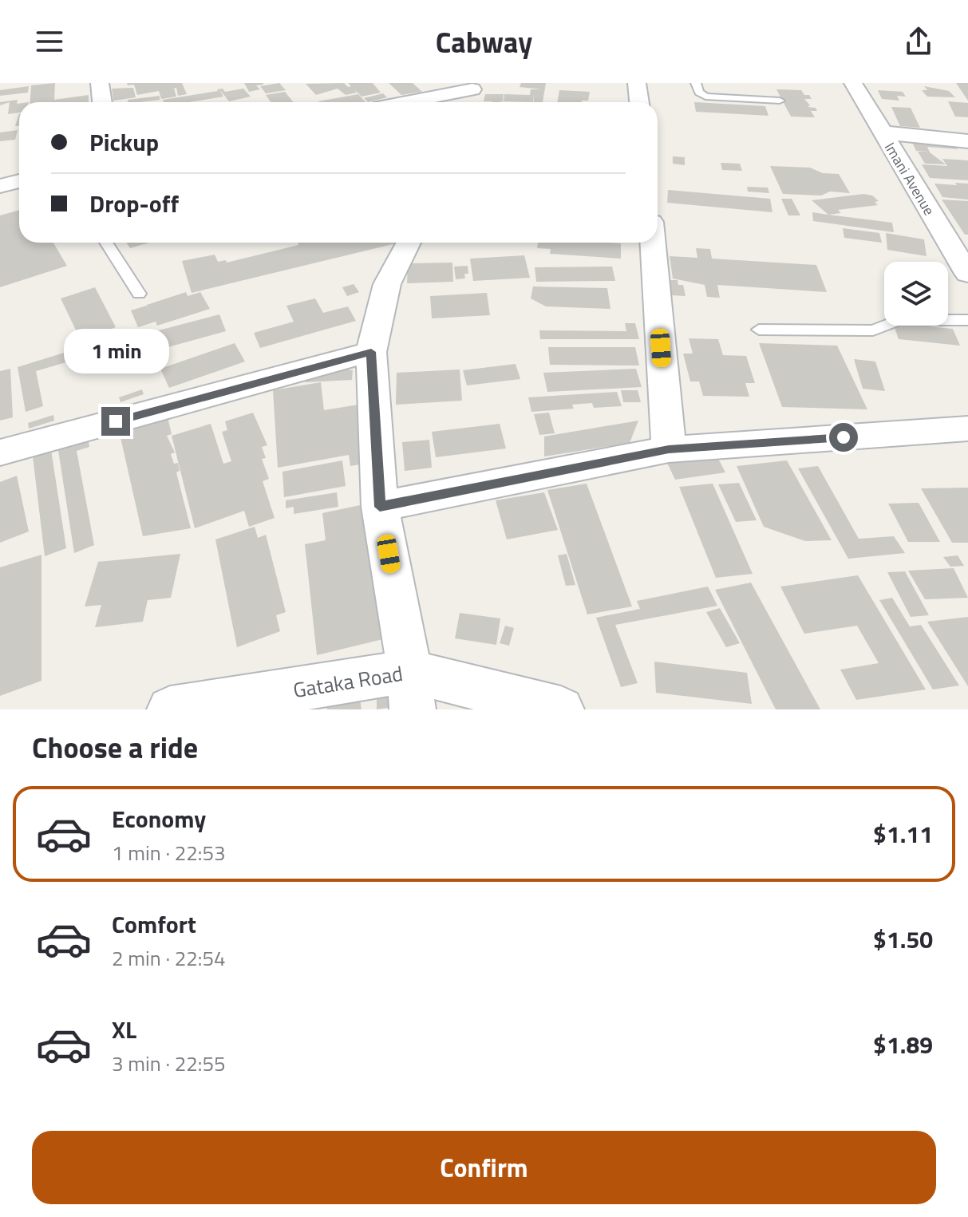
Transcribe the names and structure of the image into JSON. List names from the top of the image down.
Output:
{
  "streets": {
    "street": ["Imani Avenue", "Gataka Road"]
  },
  "page": {
    "header": "Cabway",
    "banner": ["Pickup", "Drop-off"],
    "bubble": "1 min",
    "heading": "Choose a ride",
    "list": [
      {
        "name": "Economy",
        "note": "1 min · 22:53",
        "value": "$1.11"
      },
      {
        "name": "Comfort",
        "note": "2 min · 22:54",
        "value": "$1.50"
      },
      {
        "name": "XL",
        "note": "3 min · 22:55",
        "value": "$1.89"
      }
    ],
    "buttons": "Confirm"
  }
}
